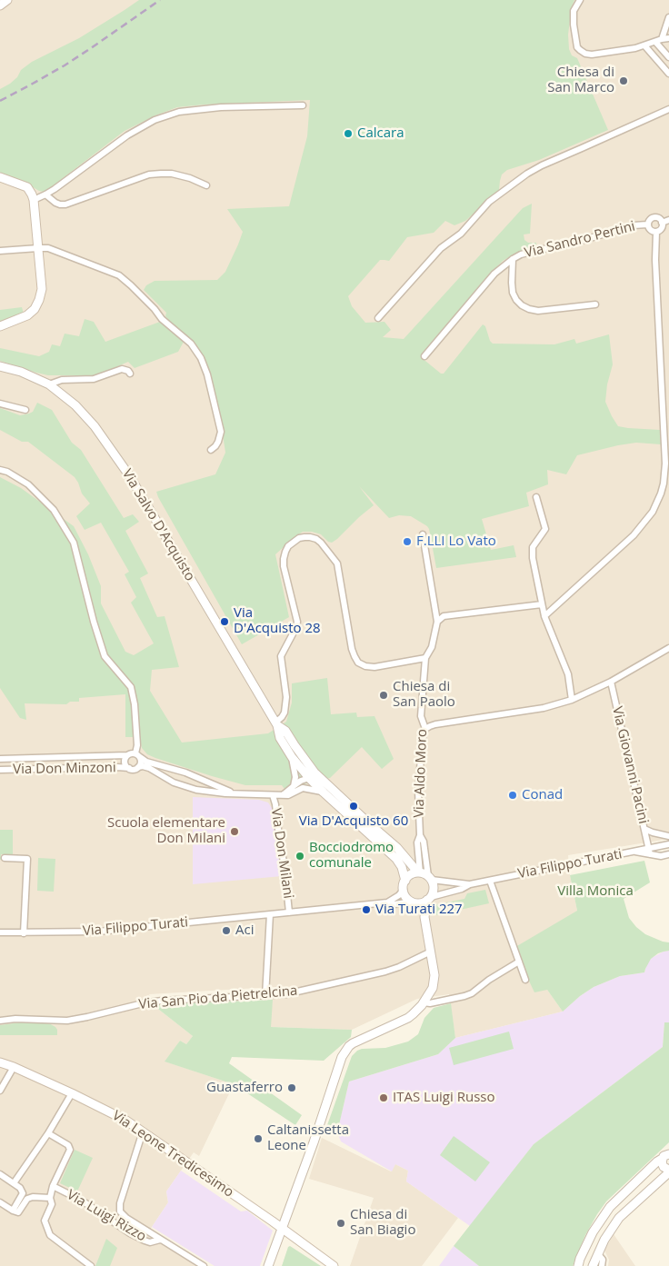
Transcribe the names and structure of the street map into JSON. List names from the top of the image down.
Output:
{
  "streets": {
    "street": [
      "Via Sandro Pertini",
      "Via Salvo D'Acquisto",
      "Via Giovanni Pacini",
      "Via Don Minzoni",
      "Via Aldo Moro",
      "Via Don Milani",
      "Via Filippo Turati",
      "Via San Pio da Pietrelcina",
      "Via Leone Tredicesimo",
      "Via Luigi Rizzo"
    ]
  },
  "crossings": [
    ["Via Salvo D'Acquisto", "Via Aldo Moro"],
    ["Via Salvo D'Acquisto", "Via Filippo Turati"],
    ["Via Giovanni Pacini", "Via Filippo Turati"],
    ["Via Don Minzoni", "Via Don Milani"],
    ["Via Aldo Moro", "Via Filippo Turati"],
    ["Via Don Milani", "Via Filippo Turati"],
    ["Via Leone Tredicesimo", "Via Luigi Rizzo"]
  ],
  "parks": ["Villa Monica"],
  "places": [
    "Chiesa di San Marco",
    "Calcara",
    "F.LLI Lo Vato",
    "Via D'Acquisto 28",
    "Chiesa di San Paolo",
    "Conad",
    "Via D'Acquisto 60",
    "Scuola elementare Don Milani",
    "Bocciodromo comunale",
    "Via Turati 227",
    "Aci",
    "Guastaferro",
    "ITAS Luigi Russo",
    "Caltanissetta Leone",
    "Chiesa di San Biagio"
  ]
}
